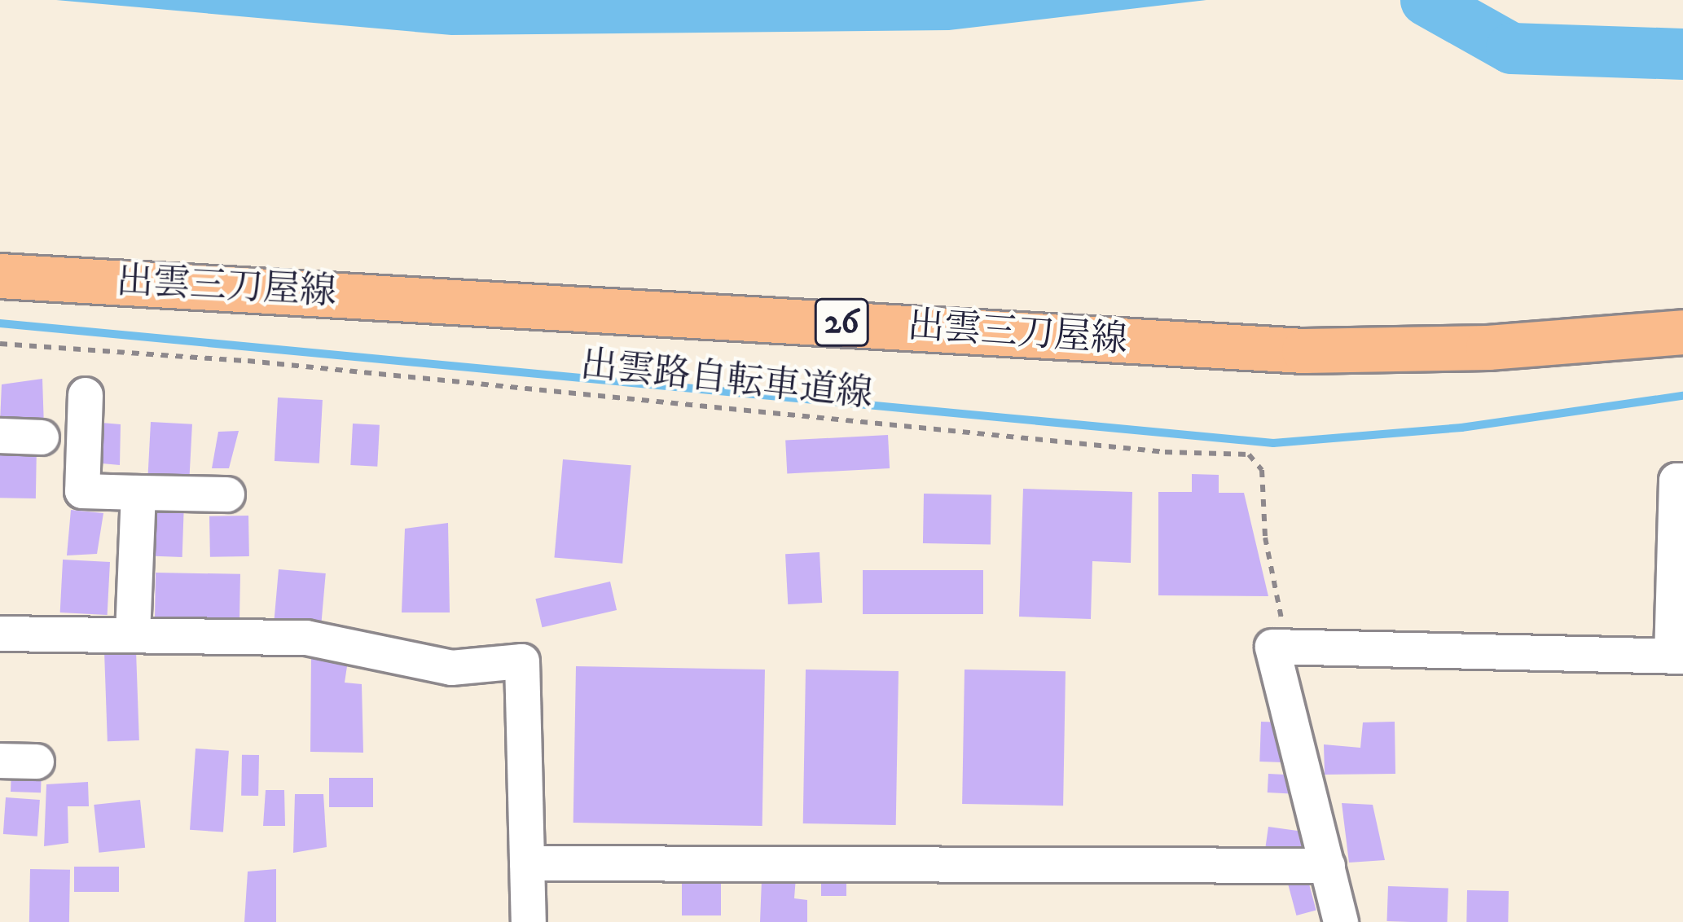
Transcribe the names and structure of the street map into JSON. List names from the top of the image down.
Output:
{
  "streets": {
    "main road": ["出雲三刀屋線", "26"],
    "path": ["出雲路自転車道線"]
  }
}
